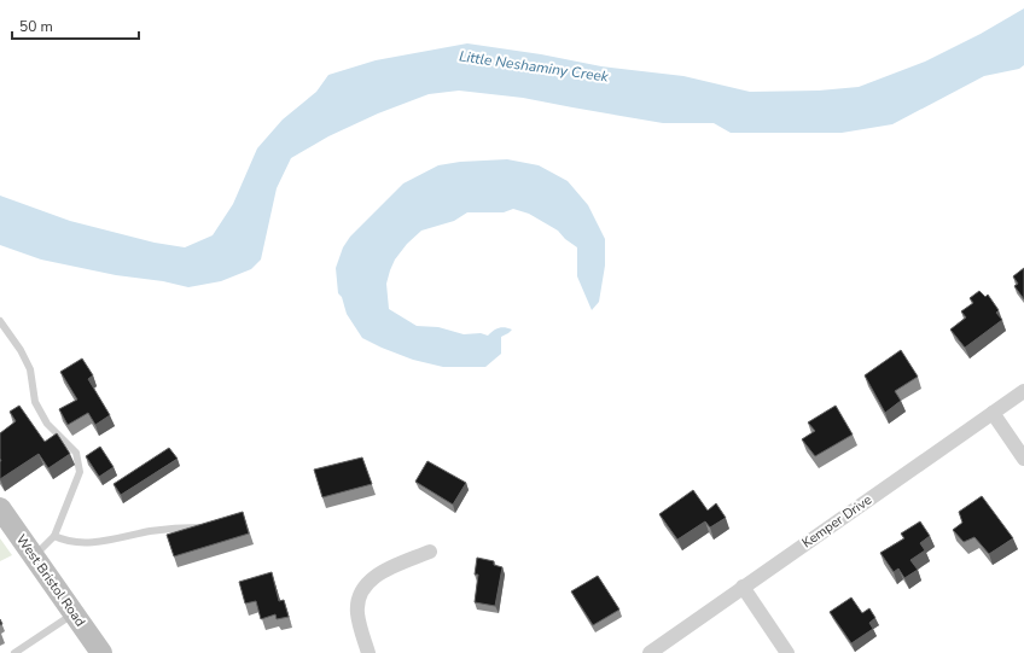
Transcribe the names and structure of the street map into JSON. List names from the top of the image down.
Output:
{
  "streets": {
    "main road": ["West Bristol Road"],
    "street": ["Kemper Drive"]
  },
  "water": ["Little Neshaminy Creek"],
  "scale_bar": "50 m"
}
